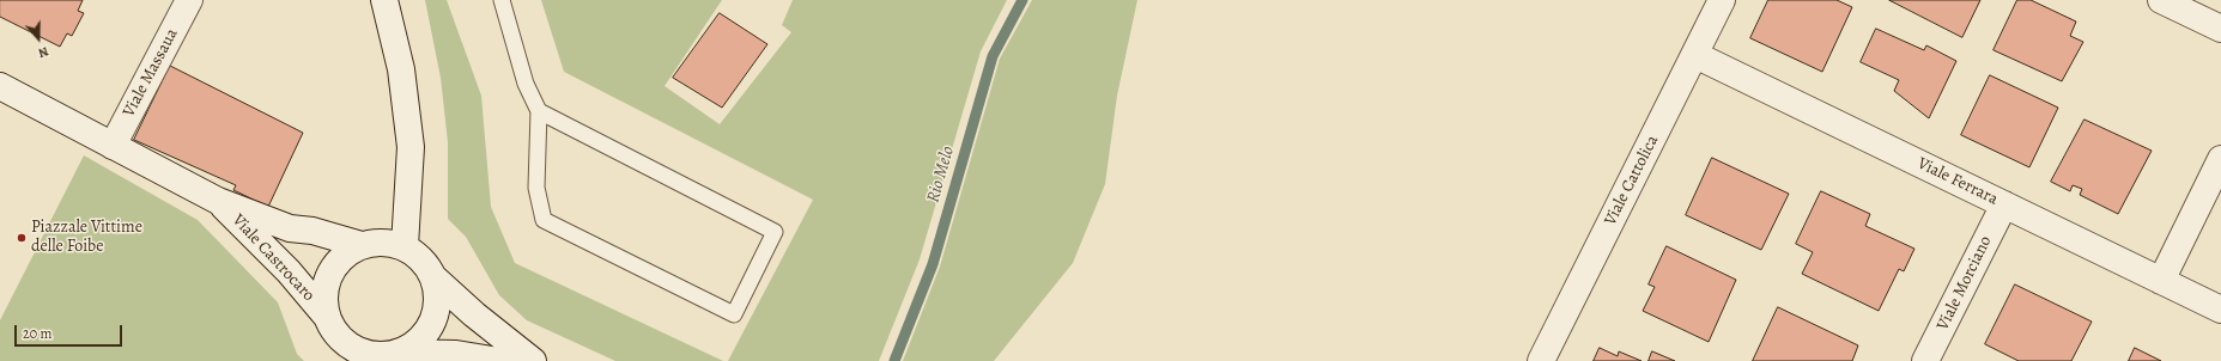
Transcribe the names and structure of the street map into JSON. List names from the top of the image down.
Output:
{
  "streets": {
    "street": [
      "Viale Massaua",
      "Viale Cattolica",
      "Viale Ferrara",
      "Viale Castrocaro",
      "Viale Morciano"
    ]
  },
  "crossings": [
    ["Viale Massaua", "Viale Castrocaro"],
    ["Viale Cattolica", "Viale Ferrara"],
    ["Viale Ferrara", "Viale Morciano"]
  ],
  "water": ["Rio Melo"],
  "places": ["Piazzale Vittime delle Foibe"],
  "scale_bar": "20 m",
  "north": "bottom"
}
